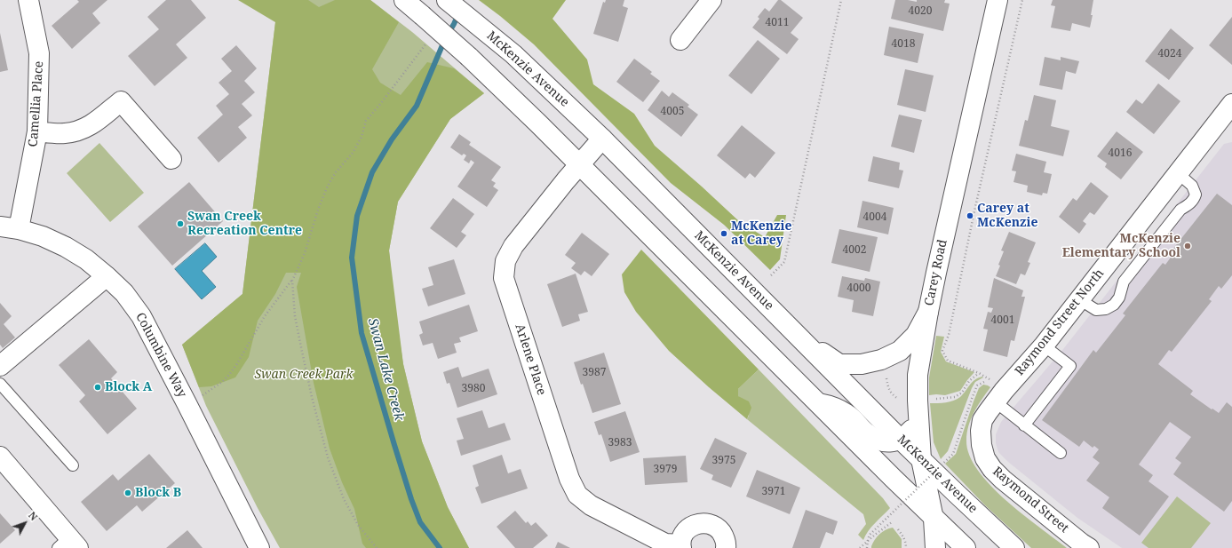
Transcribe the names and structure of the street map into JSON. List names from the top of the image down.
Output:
{
  "streets": {
    "street": [
      "McKenzie Avenue",
      "Camellia Place",
      "Carey Road",
      "Raymond Street North",
      "Columbine Way",
      "Arlene Place",
      "Raymond Street"
    ]
  },
  "crossings": [
    ["McKenzie Avenue", "Carey Road"],
    ["McKenzie Avenue", "Arlene Place"],
    ["Camellia Place", "Columbine Way"],
    ["Raymond Street North", "Raymond Street"]
  ],
  "water": ["Swan Lake Creek"],
  "parks": ["Swan Creek Park"],
  "places": [
    "Carey at McKenzie",
    "Swan Creek Recreation Centre",
    "McKenzie at Carey",
    "McKenzie Elementary School",
    "Block A",
    "Block B"
  ],
  "house_numbers": [
    "4020",
    "4011",
    "4018",
    "4024",
    "4005",
    "4016",
    "4004",
    "4002",
    "4000",
    "4001",
    "3987",
    "3980",
    "3983",
    "3975",
    "3979",
    "3971"
  ],
  "north": "top right"
}
